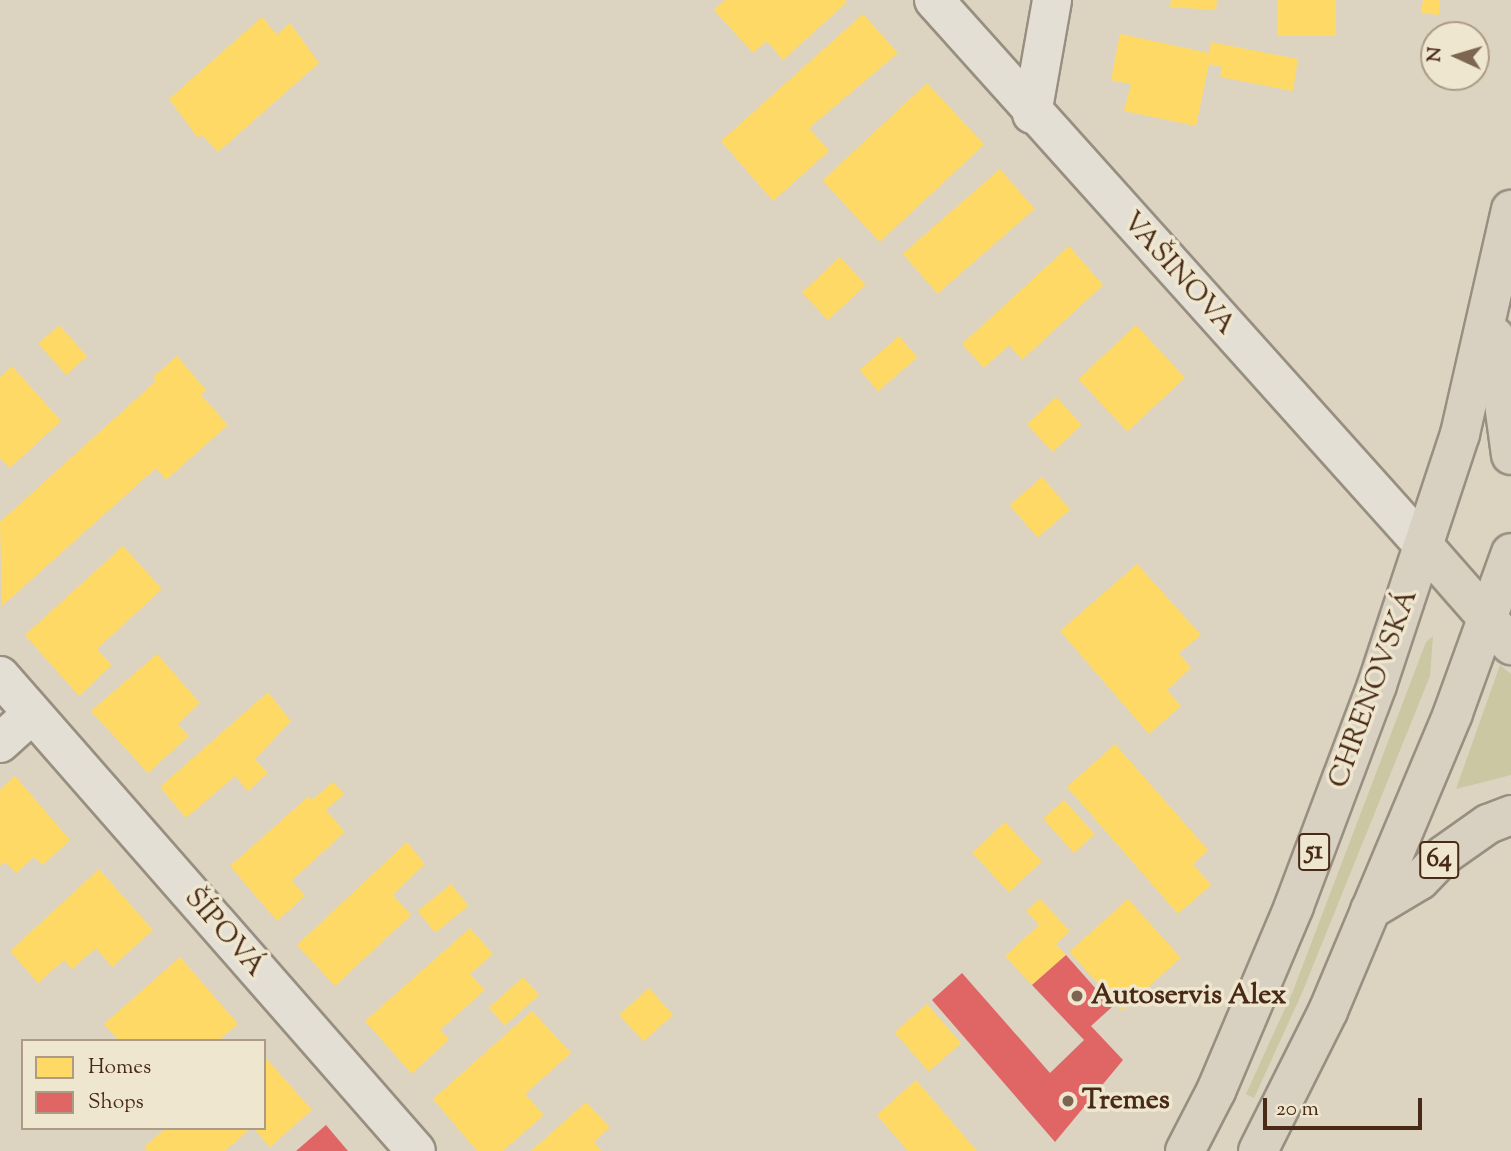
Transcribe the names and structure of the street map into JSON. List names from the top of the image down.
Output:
{
  "streets": {
    "main road": ["CHRENOVSKÁ", "51", "64"],
    "street": ["VAŠINOVA", "ŠÍPOVÁ"]
  },
  "crossings": [
    ["VAŠINOVA", "CHRENOVSKÁ"]
  ],
  "places": ["Autoservis Alex", "Tremes"],
  "legend": ["Homes", "Shops"],
  "scale_bar": "20 m",
  "north": "left"
}
